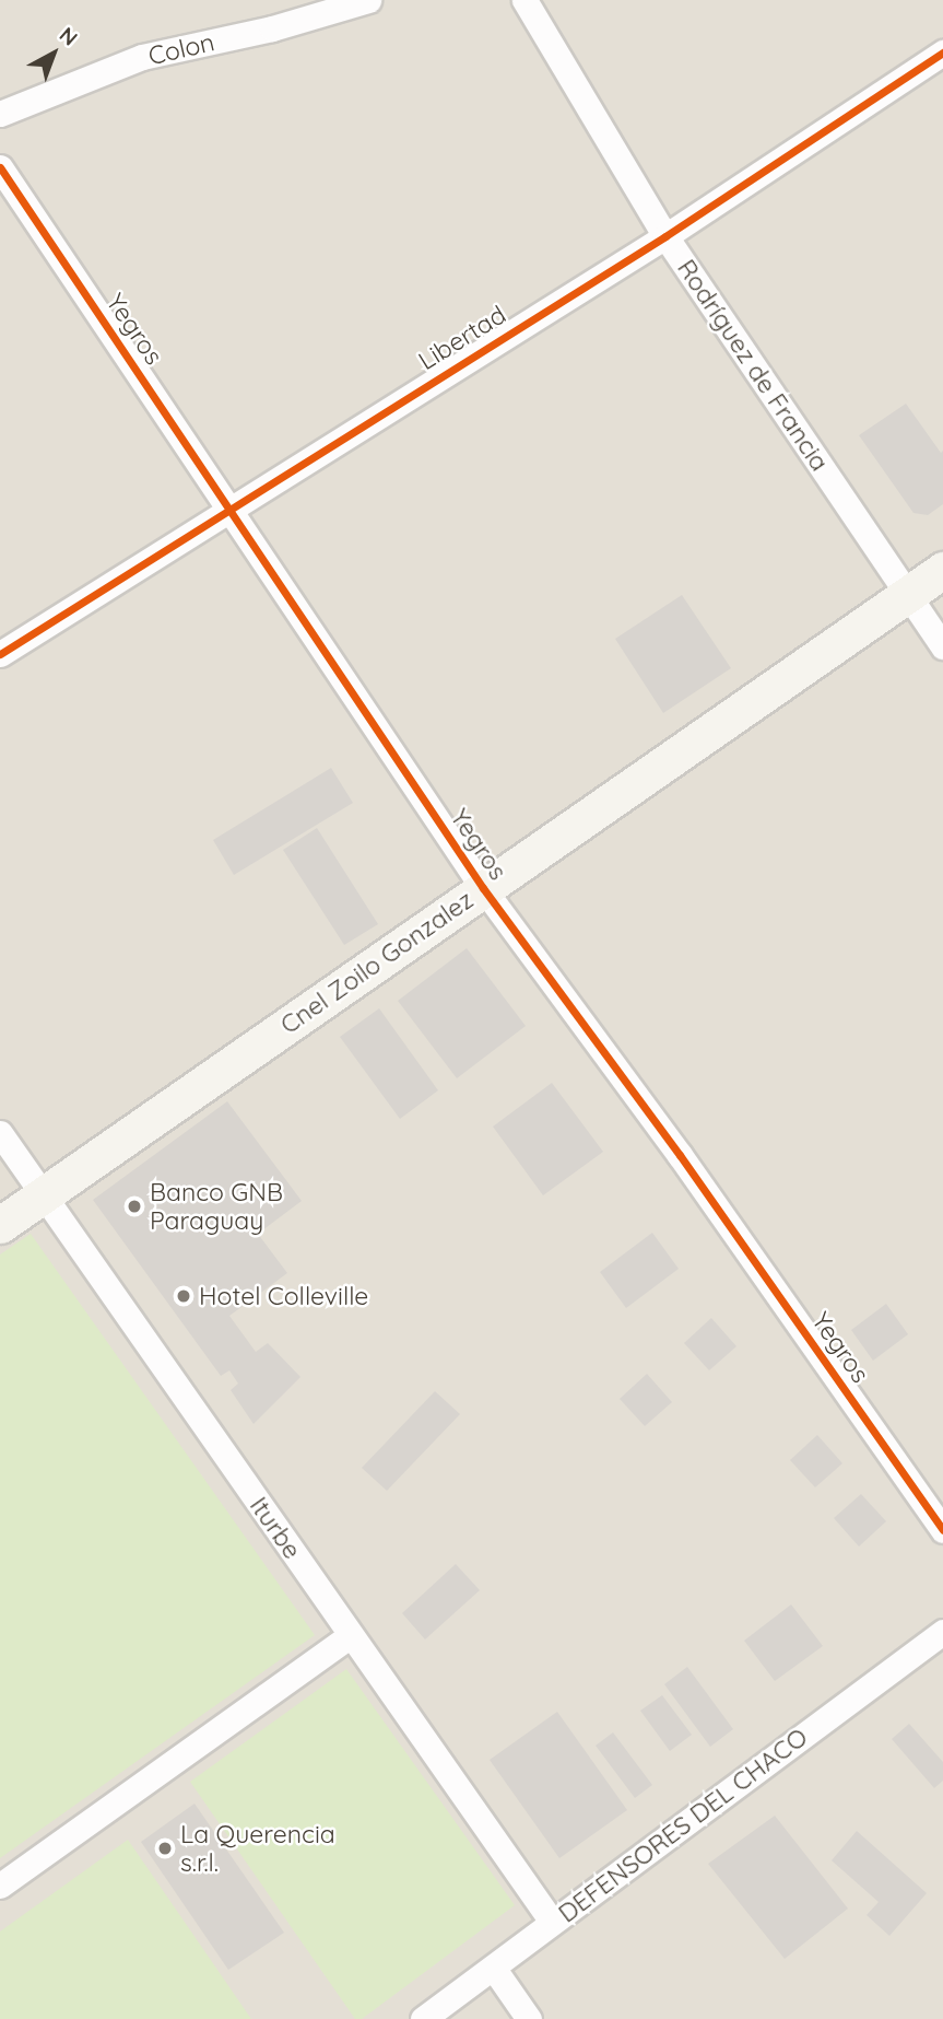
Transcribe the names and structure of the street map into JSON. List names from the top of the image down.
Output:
{
  "streets": {
    "main road": ["Cnel Zoilo Gonzalez"],
    "street": [
      "Colon",
      "Yegros",
      "Libertad",
      "Rodríguez de Francia",
      "Iturbe",
      "DEFENSORES DEL CHACO"
    ]
  },
  "crossings": [
    ["Yegros", "Libertad"],
    ["Yegros", "Cnel Zoilo Gonzalez"],
    ["Libertad", "Rodríguez de Francia"],
    ["Rodríguez de Francia", "Cnel Zoilo Gonzalez"],
    ["Cnel Zoilo Gonzalez", "Iturbe"],
    ["Iturbe", "DEFENSORES DEL CHACO"]
  ],
  "places": ["Banco GNB Paraguay", "Hotel Colleville", "La Querencia s.r.l."],
  "north": "top right"
}
